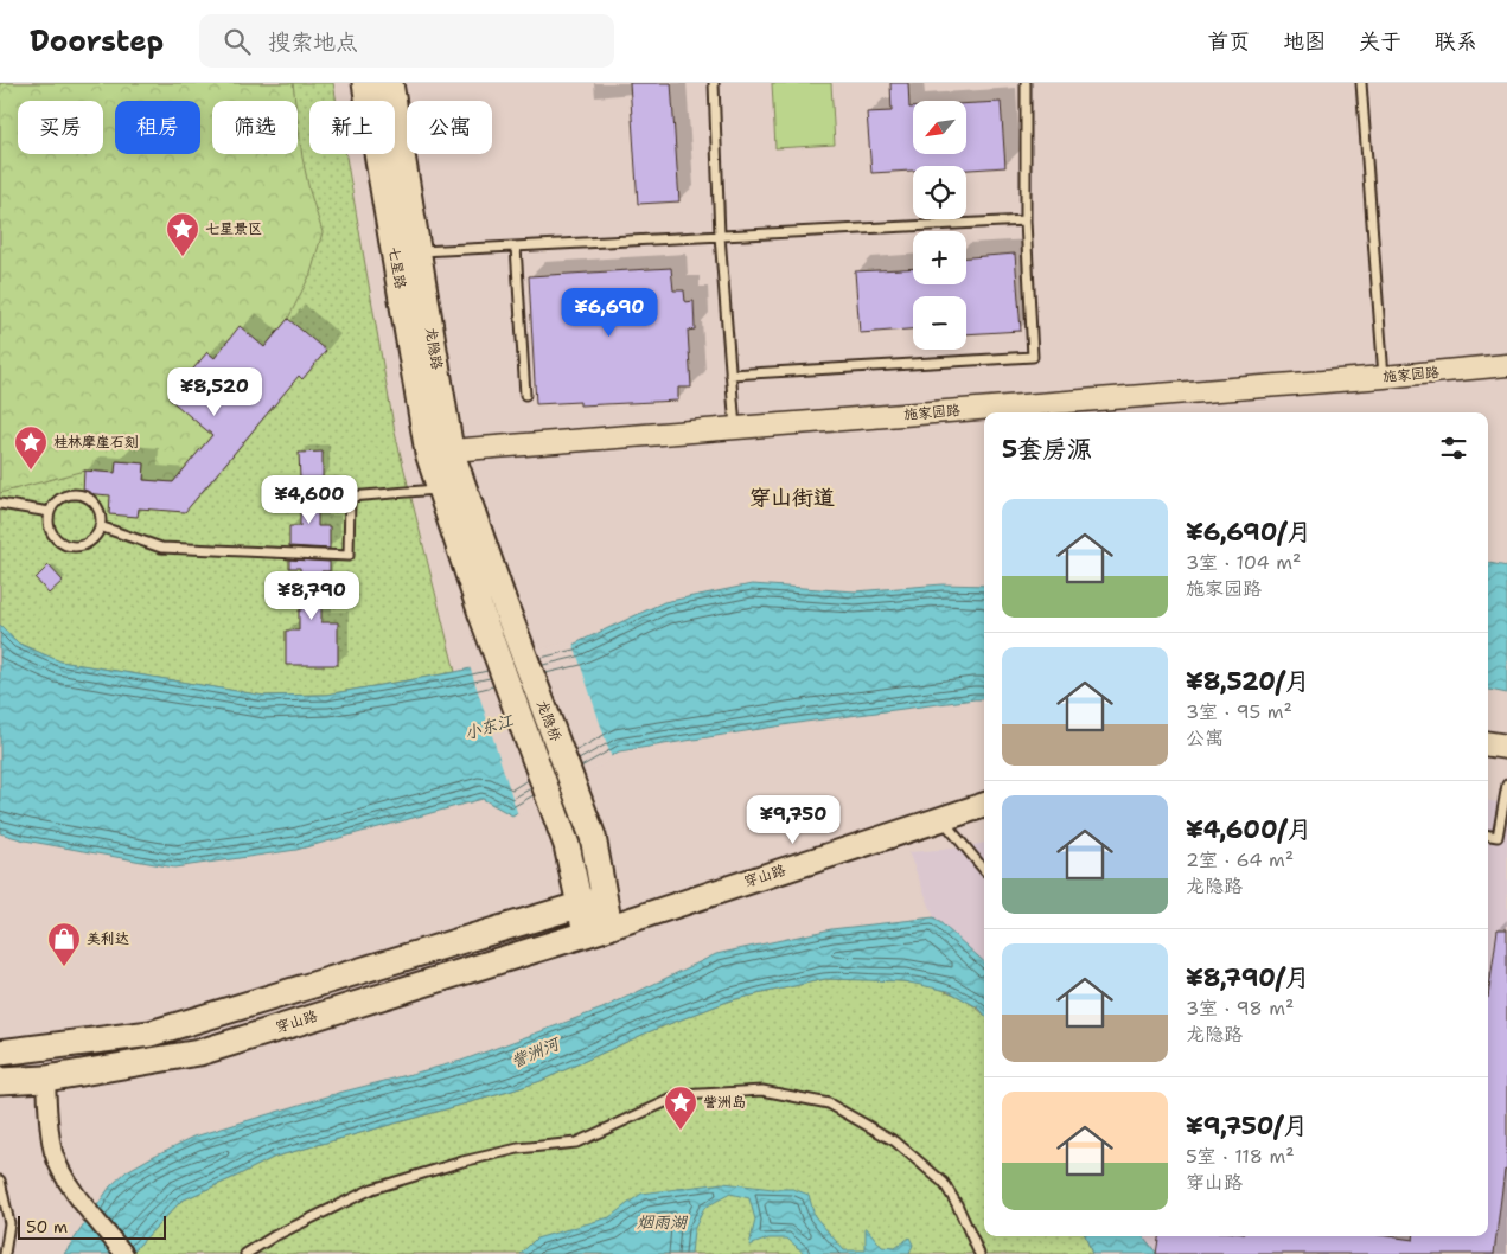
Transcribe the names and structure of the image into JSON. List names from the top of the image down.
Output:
{
  "streets": {
    "main road": [
      "七星路",
      "龙隐路",
      "龙隐桥",
      "穿山路"
    ],
    "street": ["施家园路"]
  },
  "crossings": [
    ["七星路", "龙隐路"],
    ["龙隐路", "施家园路"],
    ["龙隐路", "龙隐桥"],
    ["龙隐桥", "穿山路"]
  ],
  "districts": ["穿山街道"],
  "water": ["小东江", "訾洲河", "烟雨湖"],
  "places": {
    "place": ["七星景区", "桂林摩崖石刻", "訾洲岛"],
    "shop": ["美利达"]
  },
  "scale_bar": "50 m",
  "north": "bottom left",
  "page": {
    "header": "Doorstep",
    "search": "搜索地点",
    "nav": [
      "首页",
      "地图",
      "关于",
      "联系"
    ],
    "map_buttons": ["+", "−"],
    "chip": [
      "买房",
      "租房",
      "筛选",
      "新上",
      "公寓"
    ],
    "price": [
      "¥6,690",
      "¥8,520",
      "¥4,600",
      "¥8,790",
      "¥9,750"
    ],
    "heading": "5套房源",
    "list": [
      {
        "name": "¥6,690/月",
        "note": "3室 · 104 m² · 施家园路"
      },
      {
        "name": "¥8,520/月",
        "note": "3室 · 95 m² · 公寓"
      },
      {
        "name": "¥4,600/月",
        "note": "2室 · 64 m² · 龙隐路"
      },
      {
        "name": "¥8,790/月",
        "note": "3室 · 98 m² · 龙隐路"
      },
      {
        "name": "¥9,750/月",
        "note": "5室 · 118 m² · 穿山路"
      }
    ],
    "scale": "50 m"
  }
}
